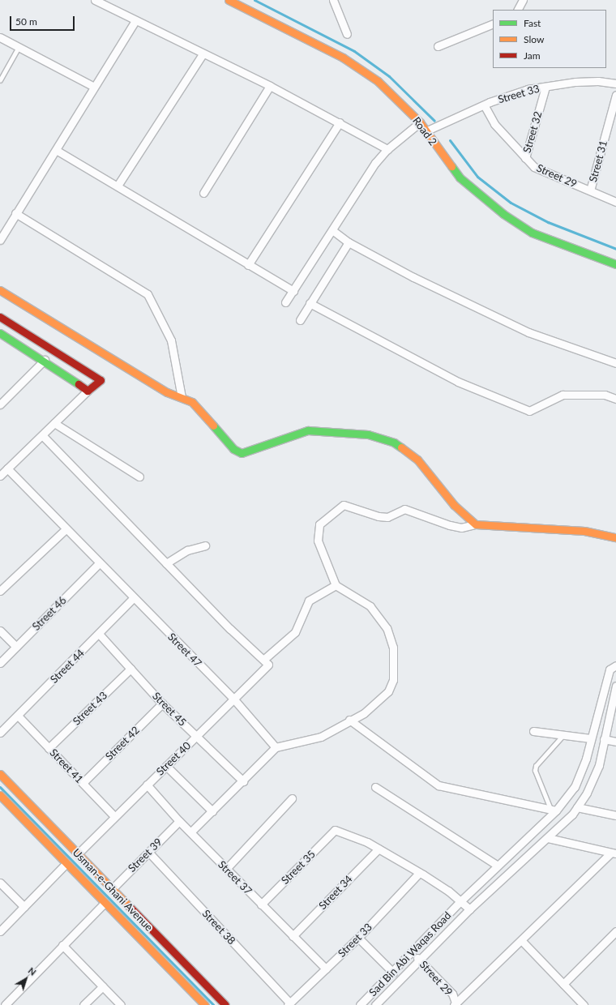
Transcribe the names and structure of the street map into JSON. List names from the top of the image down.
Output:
{
  "streets": {
    "street": [
      "Street 33",
      "Road 2",
      "Street 32",
      "Street 31",
      "Street 29",
      "Street 46",
      "Street 47",
      "Street 44",
      "Street 43",
      "Street 45",
      "Street 42",
      "Street 40",
      "Street 41",
      "Street 39",
      "Street 35",
      "Street 37",
      "Usman-e-Ghani Avenue",
      "Street 34",
      "Street 38",
      "Sad Bin Abi Waqas Road"
    ]
  },
  "crossings": [
    ["Street 33", "Road 2"],
    ["Street 33", "Street 32"],
    ["Street 33", "Street 29"],
    ["Street 33", "Street 37"],
    ["Street 33", "Street 38"],
    ["Street 32", "Street 29"],
    ["Street 31", "Street 29"],
    ["Street 29", "Sad Bin Abi Waqas Road"],
    ["Street 46", "Street 47"],
    ["Street 47", "Street 44"],
    ["Street 47", "Street 40"],
    ["Street 44", "Street 45"],
    ["Street 44", "Street 41"],
    ["Street 43", "Street 45"],
    ["Street 43", "Street 41"],
    ["Street 45", "Street 42"],
    ["Street 45", "Street 40"],
    ["Street 42", "Street 41"],
    ["Street 40", "Street 41"],
    ["Street 40", "Street 37"],
    ["Street 40", "Usman-e-Ghani Avenue"],
    ["Street 39", "Street 37"],
    ["Street 39", "Usman-e-Ghani Avenue"],
    ["Street 39", "Street 38"],
    ["Street 35", "Street 37"],
    ["Street 35", "Street 34"],
    ["Street 37", "Street 34"]
  ],
  "legend": ["Fast", "Slow", "Jam"],
  "scale_bar": "50 m",
  "north": "top right"
}
